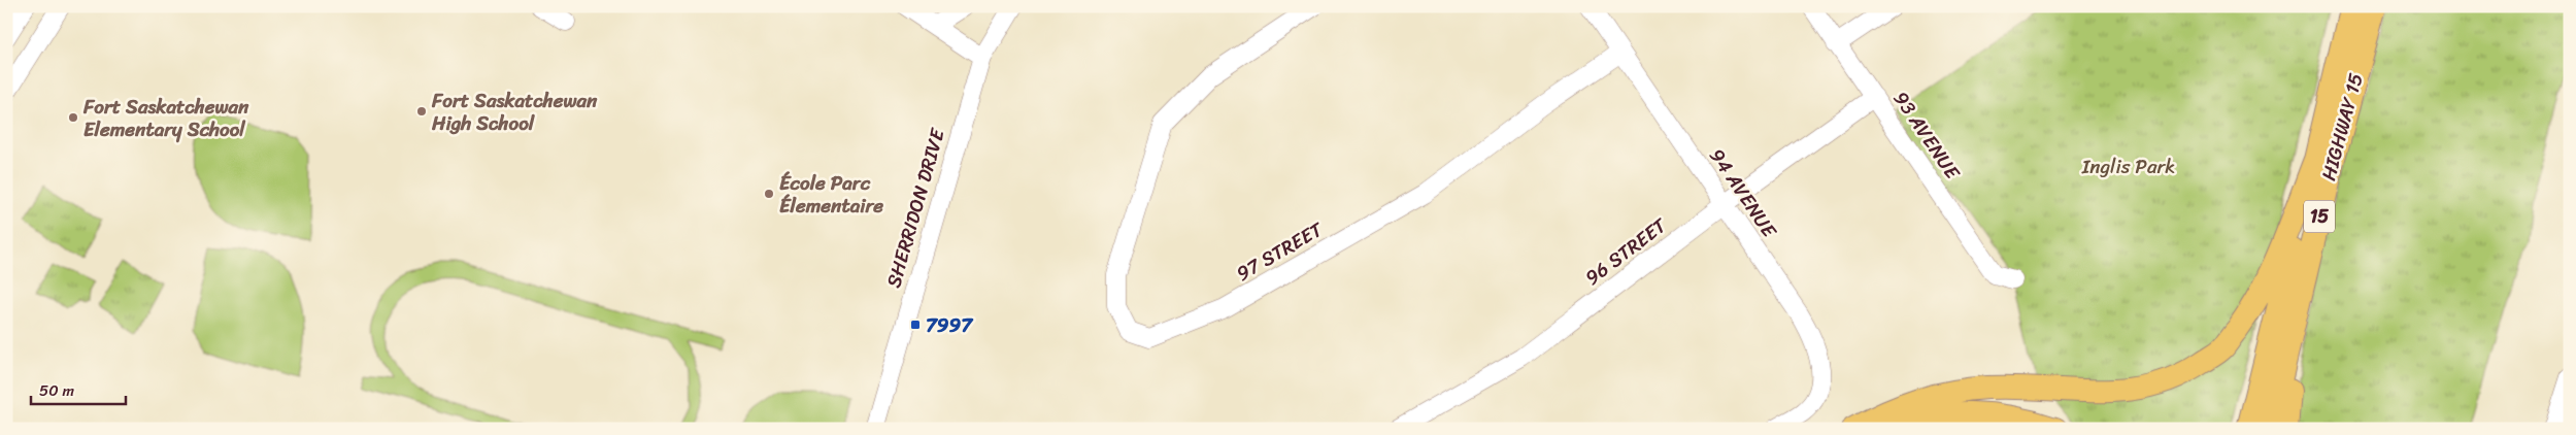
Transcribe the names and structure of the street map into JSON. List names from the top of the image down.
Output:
{
  "streets": {
    "main road": ["HIGHWAY 15", "15"],
    "street": [
      "93 AVENUE",
      "94 AVENUE",
      "SHERRIDON DRIVE",
      "97 STREET",
      "96 STREET"
    ]
  },
  "crossings": [
    ["93 AVENUE", "96 STREET"],
    ["94 AVENUE", "97 STREET"],
    ["94 AVENUE", "96 STREET"]
  ],
  "parks": ["Inglis Park"],
  "places": {
    "other": ["Fort Saskatchewan High School", "Fort Saskatchewan Elementary School", "École Parc Élementaire"],
    "transit": ["7997"]
  },
  "scale_bar": "50 m"
}
